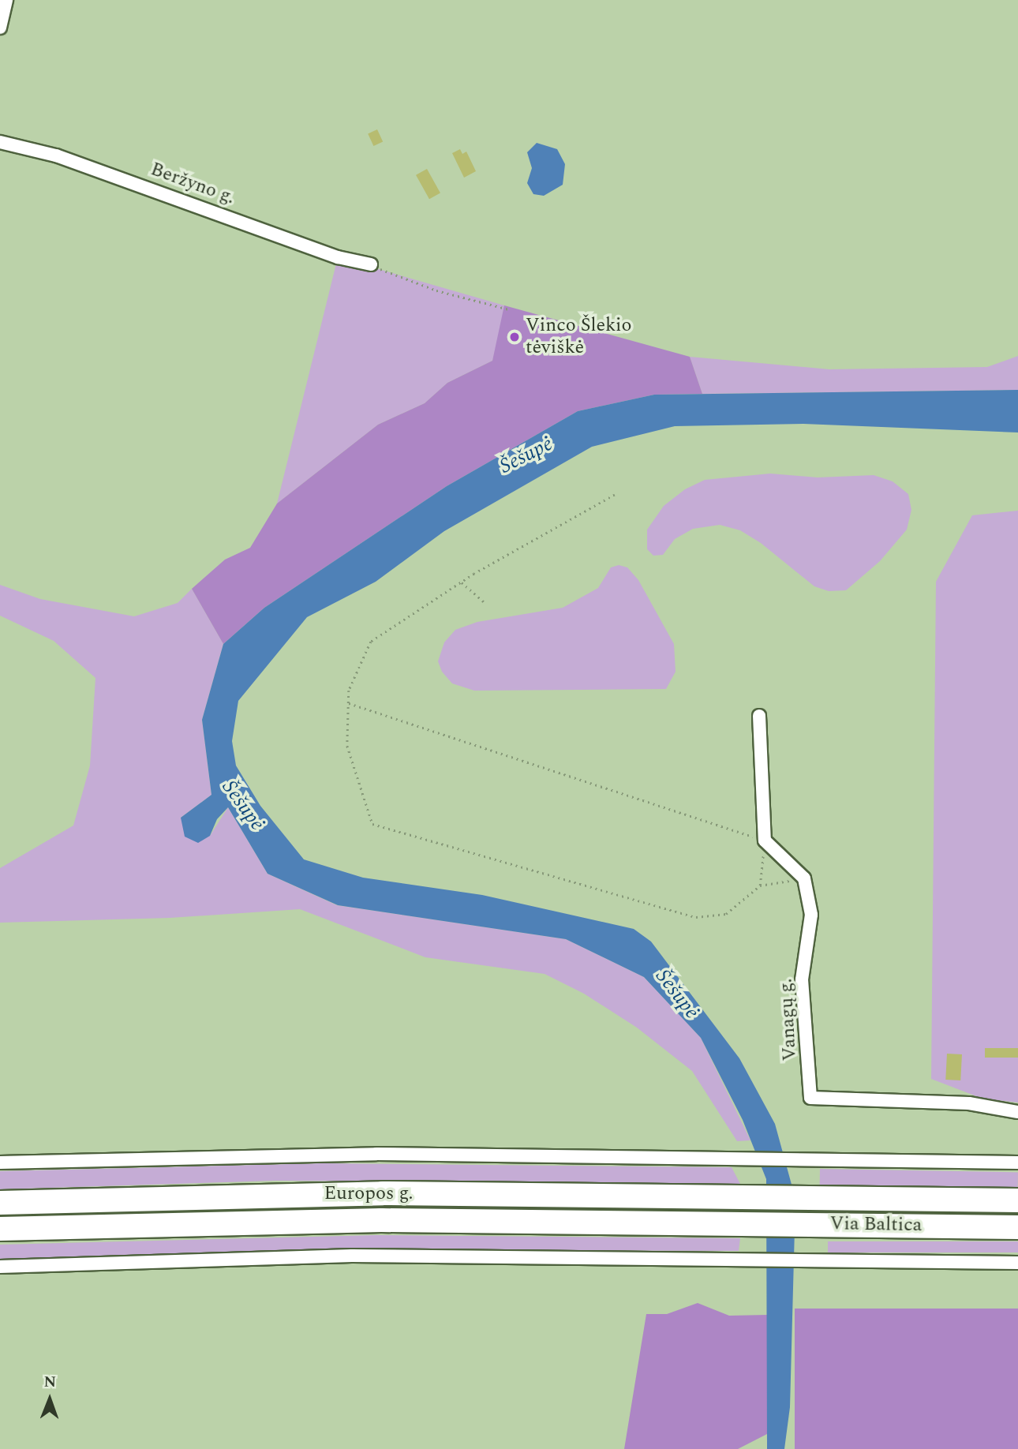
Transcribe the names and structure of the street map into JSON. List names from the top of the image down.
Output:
{
  "streets": {
    "highway": ["Europos g.", "Via Baltica"],
    "street": ["Beržyno g.", "Vanagų g."]
  },
  "crossings": [
    ["Europos g.", "Via Baltica"]
  ],
  "water": ["Šešupė"],
  "places": ["Vinco Šlekio tėviškė"],
  "north": "top"
}
